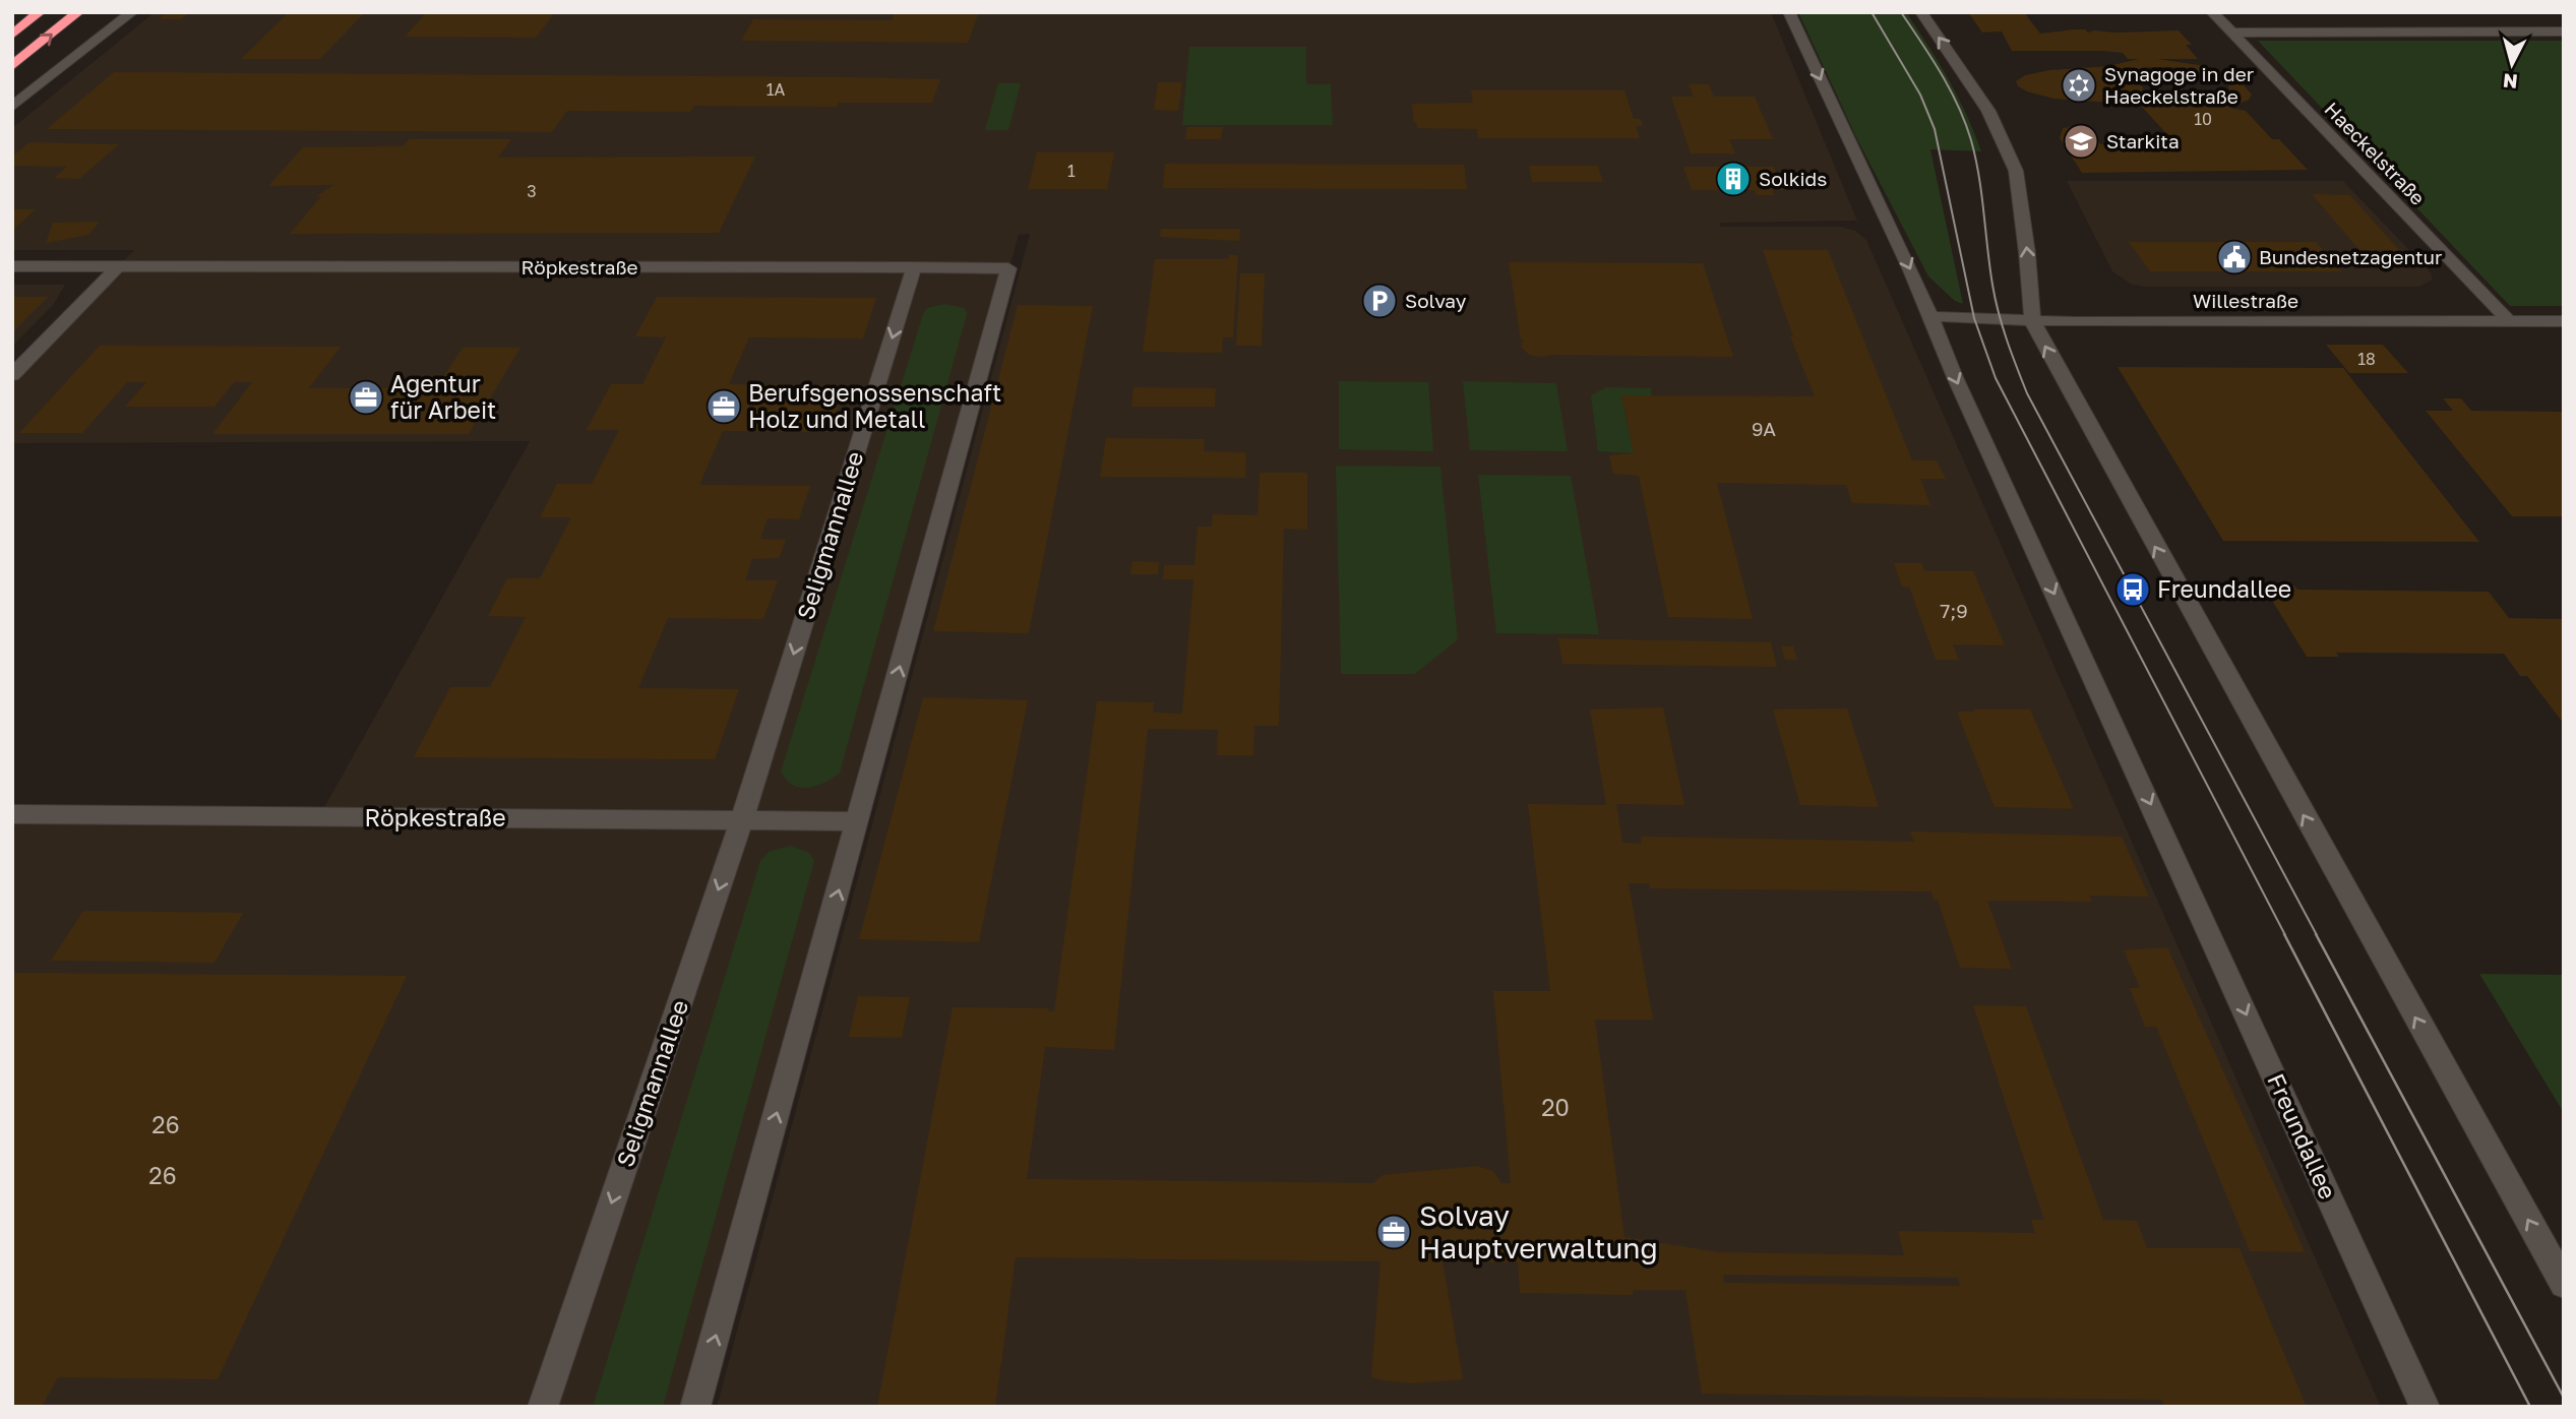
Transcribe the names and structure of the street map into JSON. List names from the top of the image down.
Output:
{
  "streets": {
    "street": [
      "Haeckelstraße",
      "Röpkestraße",
      "Willestraße",
      "Seligmannallee",
      "Freundallee"
    ]
  },
  "crossings": [
    ["Haeckelstraße", "Willestraße"],
    ["Röpkestraße", "Seligmannallee"],
    ["Willestraße", "Freundallee"]
  ],
  "places": {
    "synagogue": ["Synagoge in der Haeckelstraße"],
    "school or university": ["Starkita"],
    "building": ["Solkids"],
    "public building": ["Bundesnetzagentur"],
    "parking": ["Solvay"],
    "office": ["Agentur für Arbeit", "Berufsgenossenschaft Holz und Metall", "Solvay Hauptverwaltung"],
    "bus stop": ["Freundallee"]
  },
  "house_numbers": [
    "1A",
    "10",
    "1",
    "3",
    "18",
    "9A",
    "7;9",
    "20",
    "26",
    "26"
  ],
  "north": "bottom"
}
